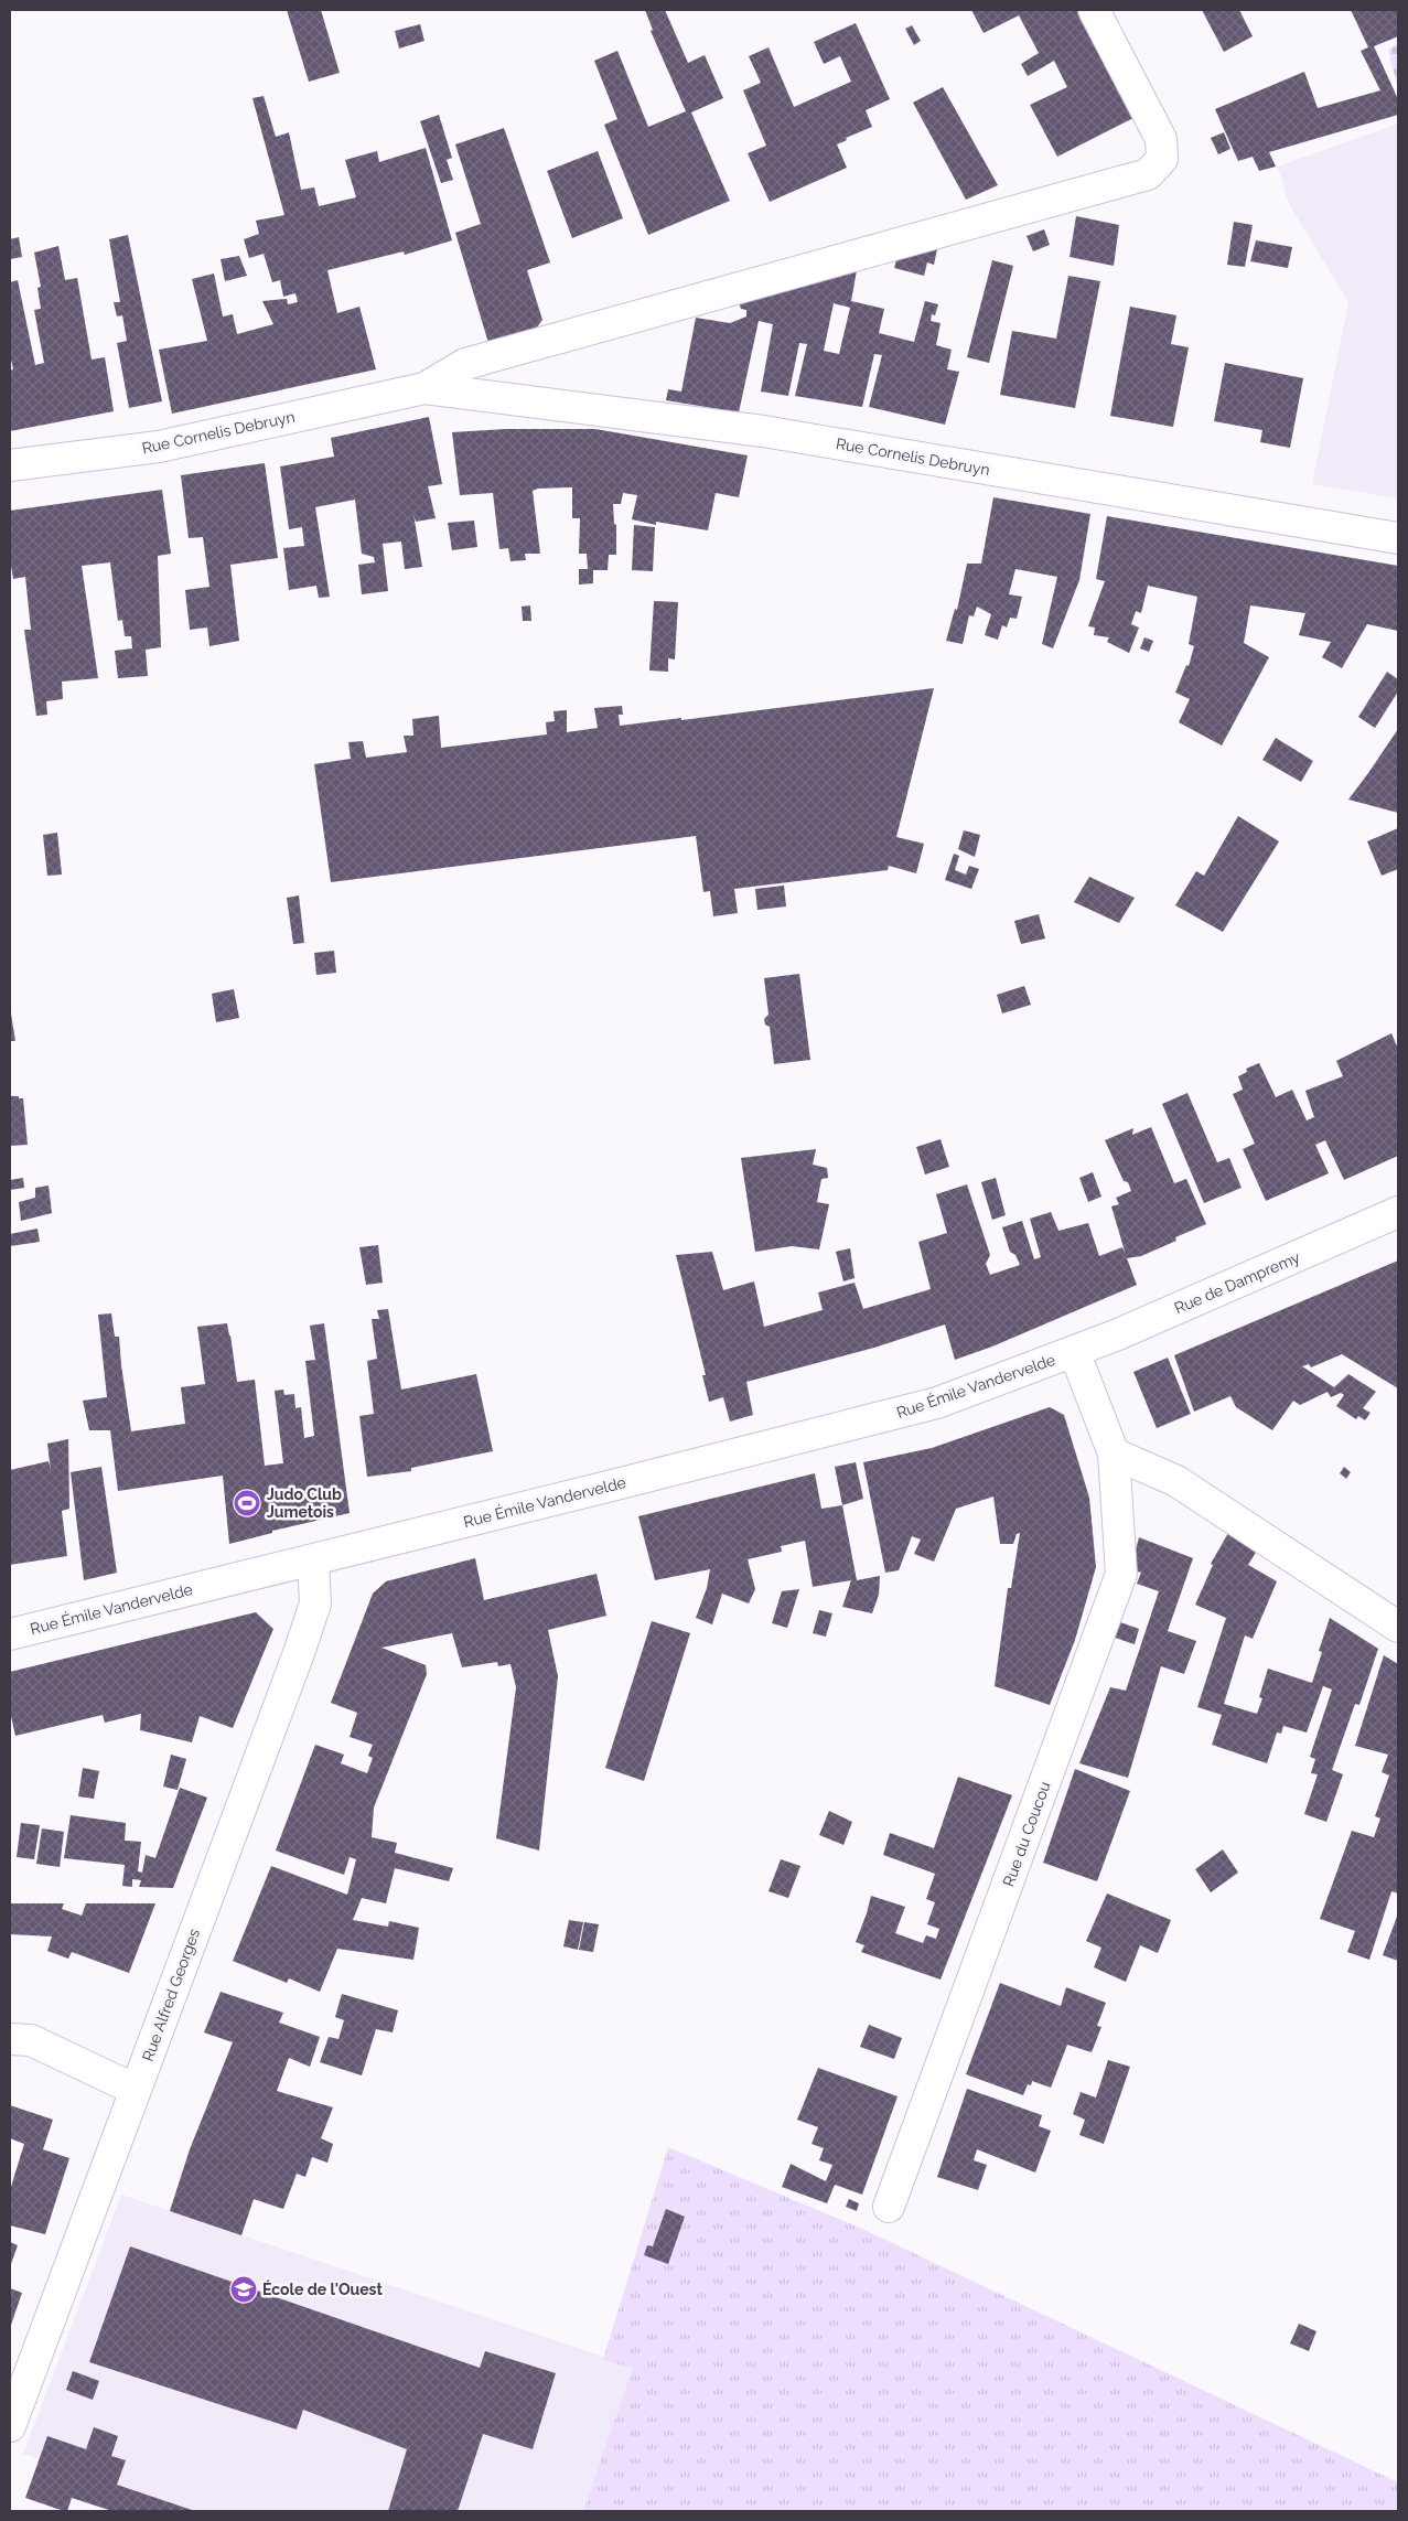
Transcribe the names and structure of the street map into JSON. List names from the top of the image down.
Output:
{
  "streets": {
    "street": [
      "Rue Cornelis Debruyn",
      "Rue de Dampremy",
      "Rue Émile Vandervelde",
      "Rue du Coucou",
      "Rue Alfred Georges"
    ]
  },
  "crossings": [
    ["Rue de Dampremy", "Rue Émile Vandervelde"],
    ["Rue de Dampremy", "Rue du Coucou"],
    ["Rue Émile Vandervelde", "Rue du Coucou"],
    ["Rue Émile Vandervelde", "Rue Alfred Georges"]
  ],
  "places": {
    "sports": ["Judo Club Jumetois"],
    "school or university": ["École de l'Ouest"]
  }
}
